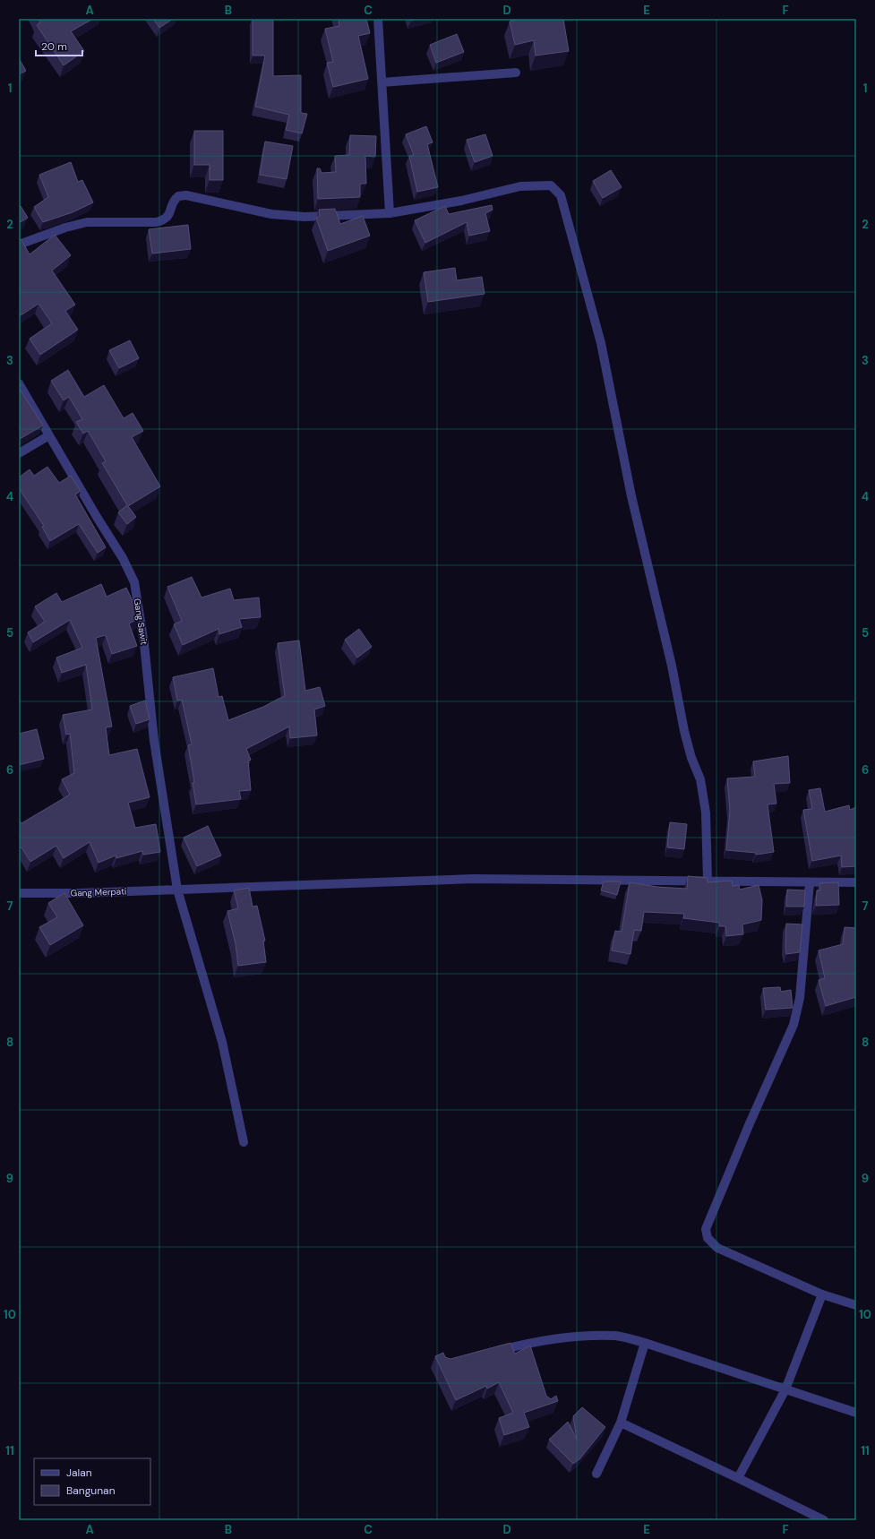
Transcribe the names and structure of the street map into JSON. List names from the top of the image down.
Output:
{
  "streets": {
    "street": ["Gang Sawit", "Gang Merpati"]
  },
  "crossings": [
    ["Gang Sawit", "Gang Merpati"]
  ],
  "legend": ["Jalan", "Bangunan"],
  "scale_bar": "20 m",
  "grid": {
    "columns": [
      "A",
      "B",
      "C",
      "D",
      "E",
      "F"
    ],
    "rows": [
      "1",
      "2",
      "3",
      "4",
      "5",
      "6",
      "7",
      "8",
      "9",
      "10",
      "11"
    ]
  }
}
